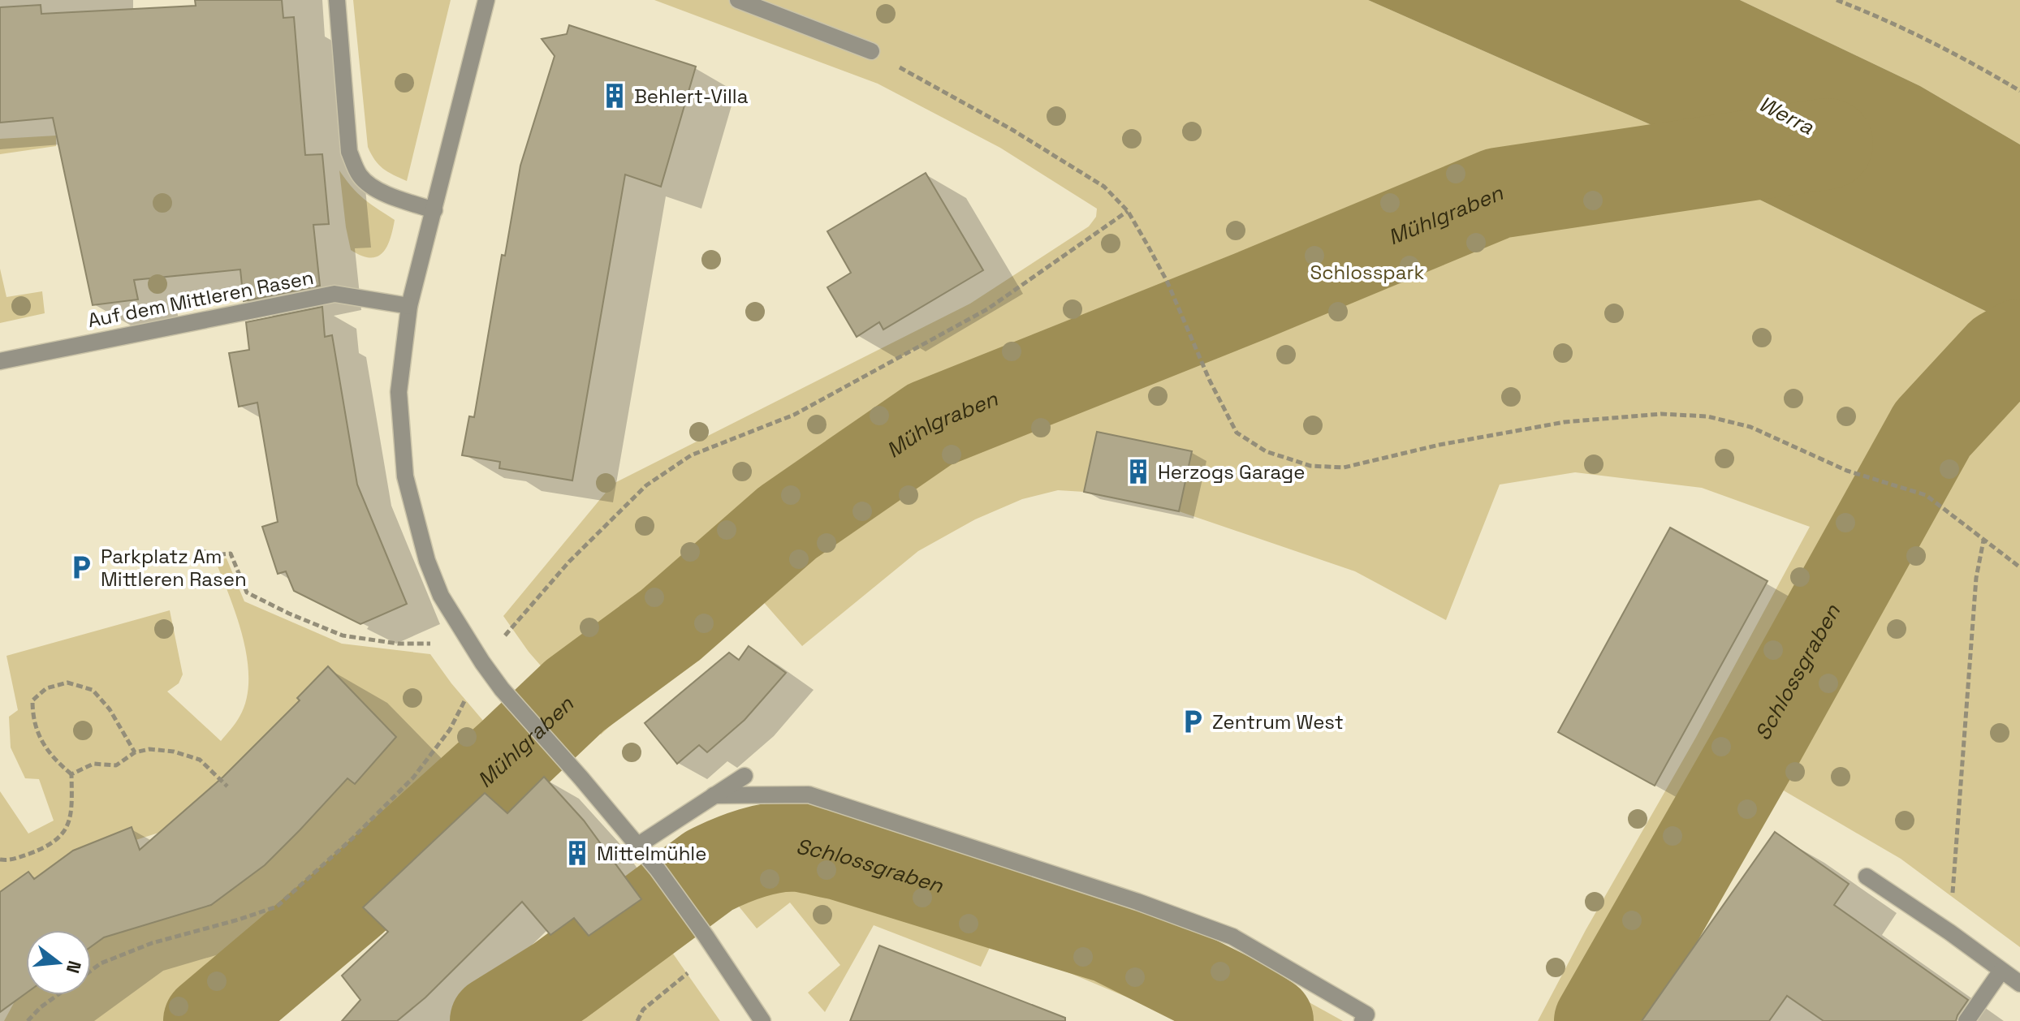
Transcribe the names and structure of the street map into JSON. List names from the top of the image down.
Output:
{
  "streets": {
    "street": ["Auf dem Mittleren Rasen"]
  },
  "water": ["Werra", "Mühlgraben", "Schlossgraben"],
  "parks": ["Schlosspark"],
  "places": {
    "building": ["Behlert-Villa", "Herzogs Garage", "Mittelmühle"],
    "parking": ["Parkplatz Am Mittleren Rasen", "Zentrum West"]
  },
  "north": "right"
}
